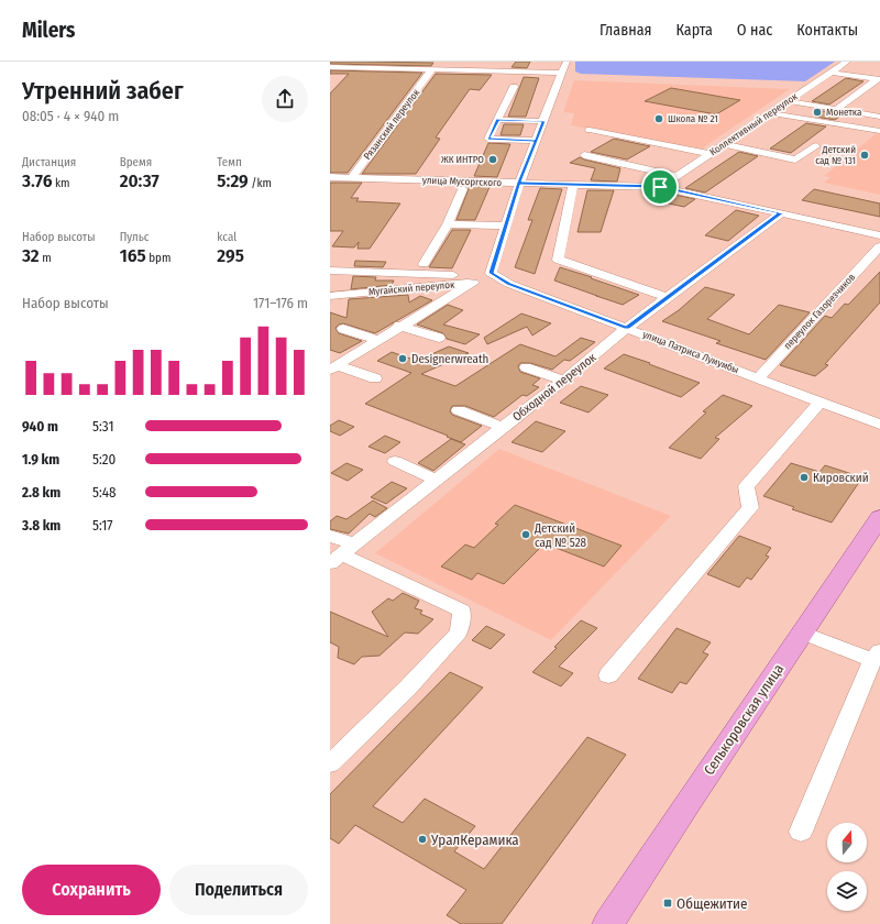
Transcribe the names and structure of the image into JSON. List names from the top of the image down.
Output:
{
  "streets": {
    "main road": ["Селькоровская улица"],
    "street": [
      "Рязанский переулок",
      "Коллективный переулок",
      "улица Мусоргского",
      "Мугайский переулок",
      "переулок Газорезчиков",
      "улица Патриса Лумумбы",
      "Обходной переулок"
    ]
  },
  "crossings": [
    ["Рязанский переулок", "улица Мусоргского"],
    ["Коллективный переулок", "улица Мусоргского"],
    ["улица Мусоргского", "Обходной переулок"],
    ["Мугайский переулок", "улица Патриса Лумумбы"],
    ["переулок Газорезчиков", "улица Патриса Лумумбы"],
    ["улица Патриса Лумумбы", "Обходной переулок"]
  ],
  "places": {
    "other": [
      "Монетка",
      "Школа № 21",
      "Детский сад № 131",
      "ЖК ИНТРО",
      "Designerwreath",
      "Кировский",
      "Детский сад № 528",
      "УралКерамика"
    ],
    "transit": ["Общежитие"]
  },
  "north": "top",
  "page": {
    "header": "Milers",
    "nav": [
      "Главная",
      "Карта",
      "О нас",
      "Контакты"
    ],
    "heading": ["Утренний забег", "08:05 · 4 × 940 m"],
    "stats": [
      ["Дистанция", "3.76 km"],
      ["Время", "20:37"],
      ["Темп", "5:29 /km"],
      ["Набор высоты", "32 m"],
      ["Пульс", "165 bpm"],
      ["kcal", "295"]
    ],
    "chart": ["Набор высоты", "171–176 m"],
    "list": [
      {
        "name": "940 m",
        "note": "5:31"
      },
      {
        "name": "1.9 km",
        "note": "5:20"
      },
      {
        "name": "2.8 km",
        "note": "5:48"
      },
      {
        "name": "3.8 km",
        "note": "5:17"
      }
    ],
    "buttons": ["Сохранить", "Поделиться"]
  }
}
